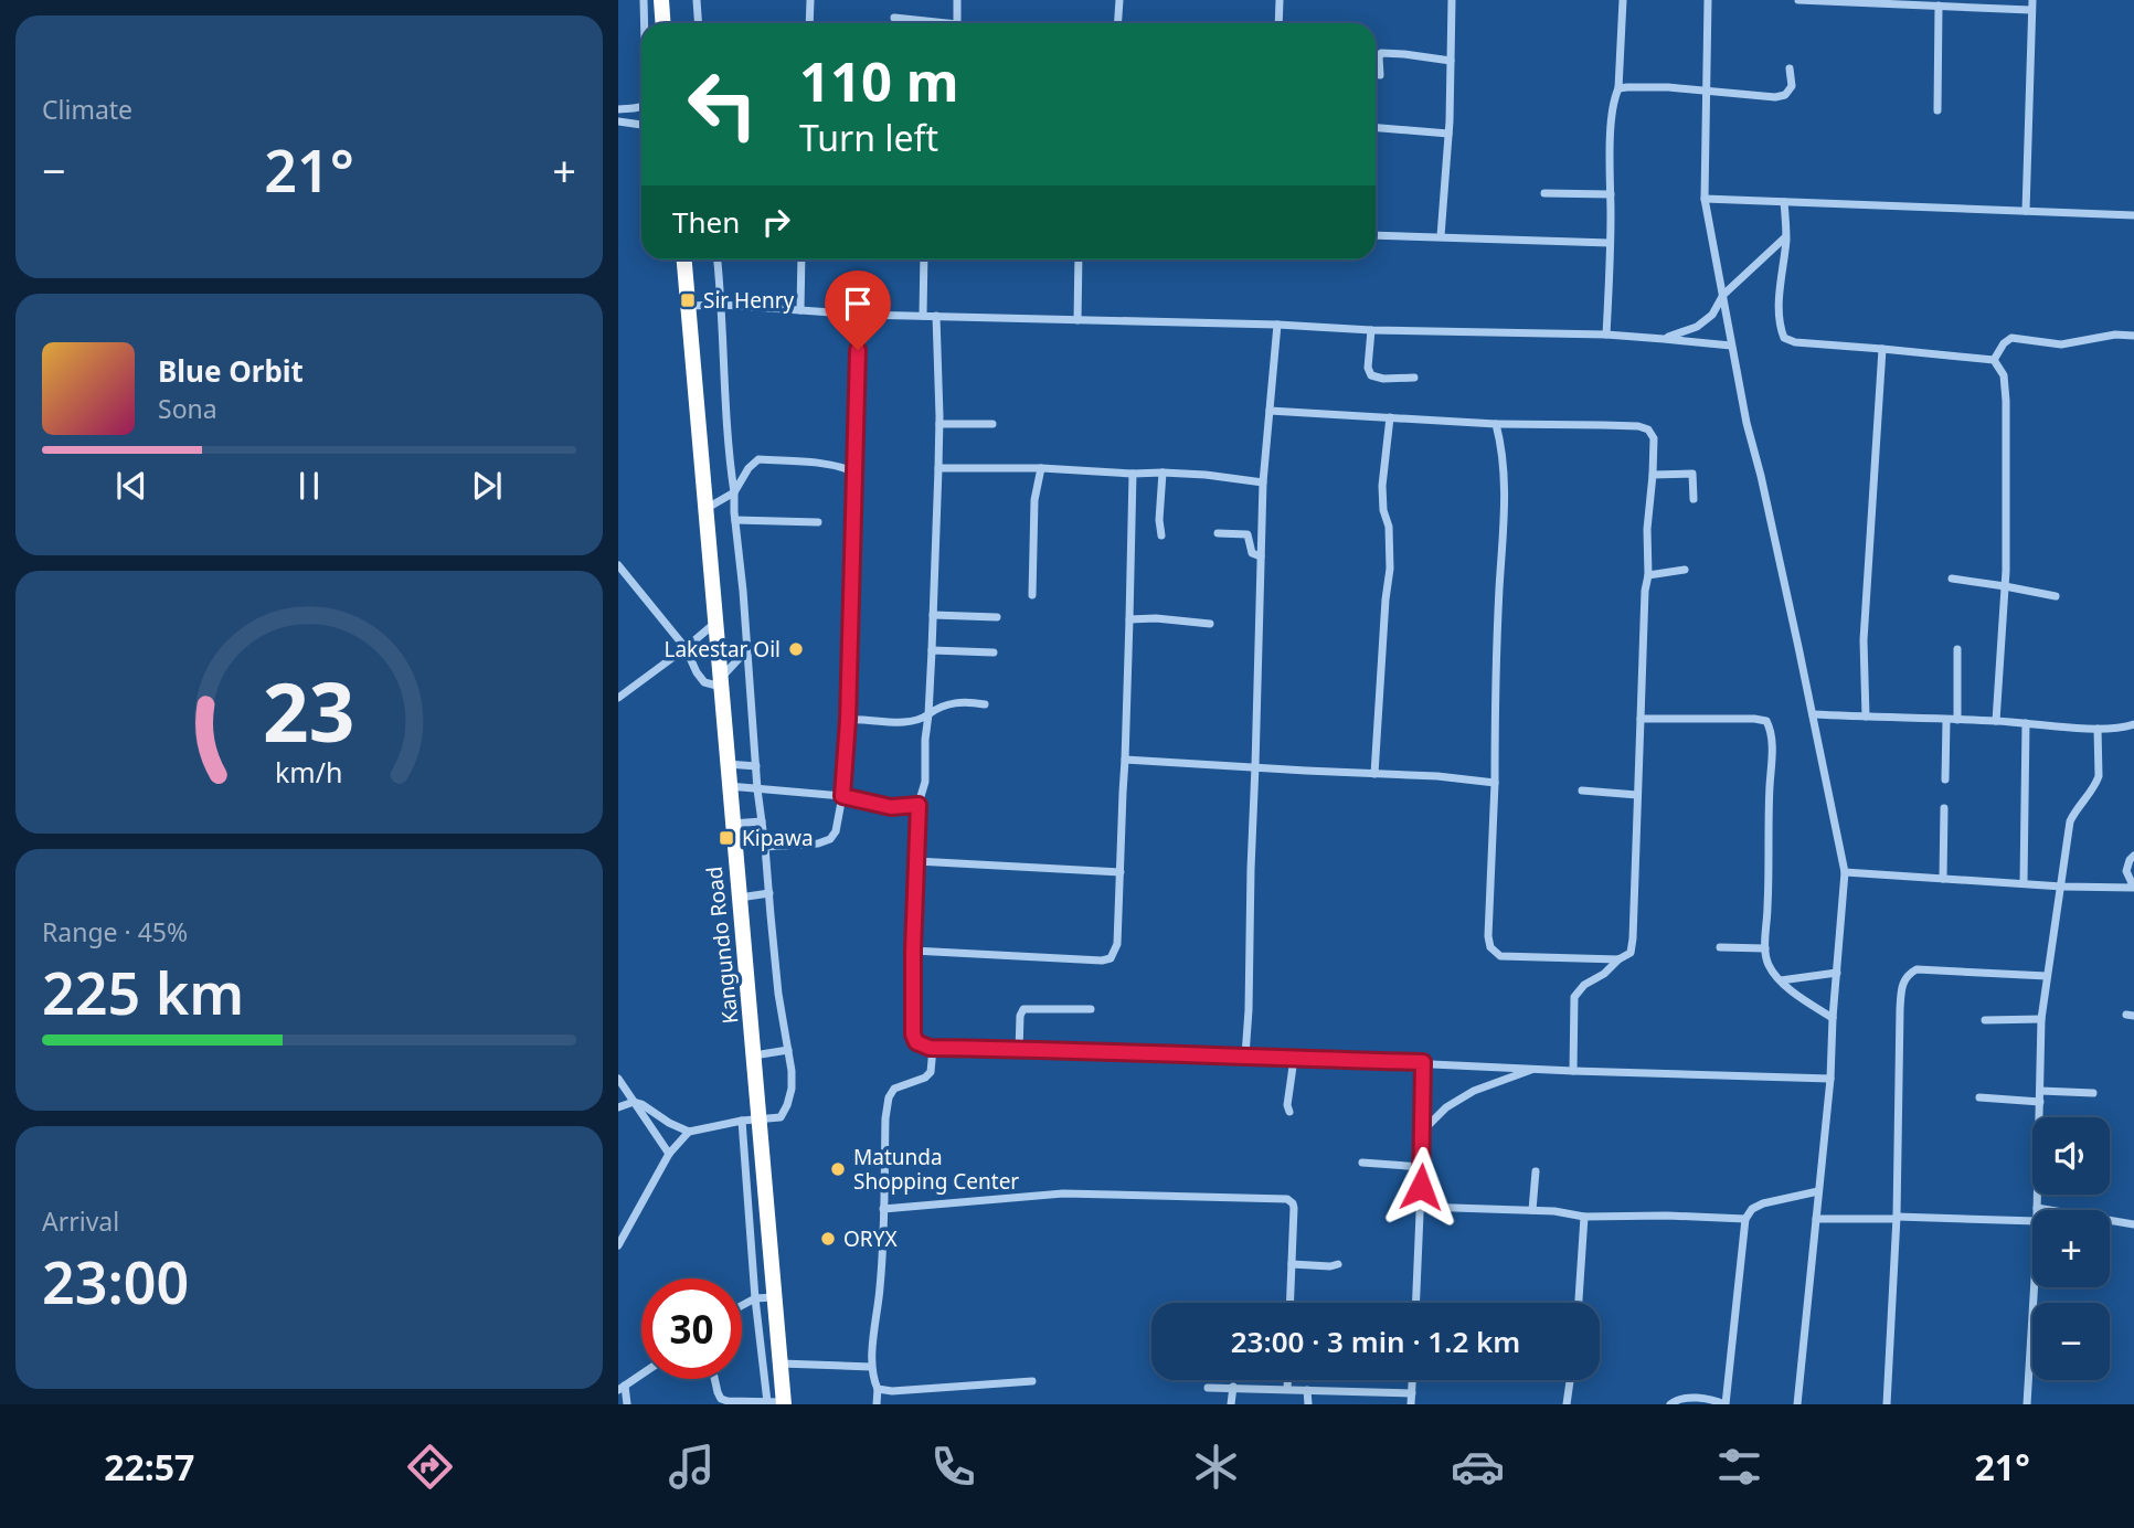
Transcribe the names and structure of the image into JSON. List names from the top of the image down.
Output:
{
  "streets": {
    "highway": ["Kangundo Road"]
  },
  "places": {
    "transit": ["Sir Henry", "Kipawa"],
    "other": ["Lakestar Oil", "Matunda Shopping Center", "ORYX"]
  },
  "page": {
    "tile": [
      "Climate",
      ["Range · 45%", "225 km"],
      ["Arrival", "23:00"]
    ],
    "turn": ["110 m", "Turn left"],
    "heat": ["−", "21°", "+"],
    "then": "Then",
    "song": ["Blue Orbit", "Sona"],
    "map_buttons": ["+", "−"],
    "limit": "30",
    "trip": "23:00 · 3 min · 1.2 km",
    "tabs": ["22:57", "21°"],
    "gauge": ["23", "km/h"]
  }
}
